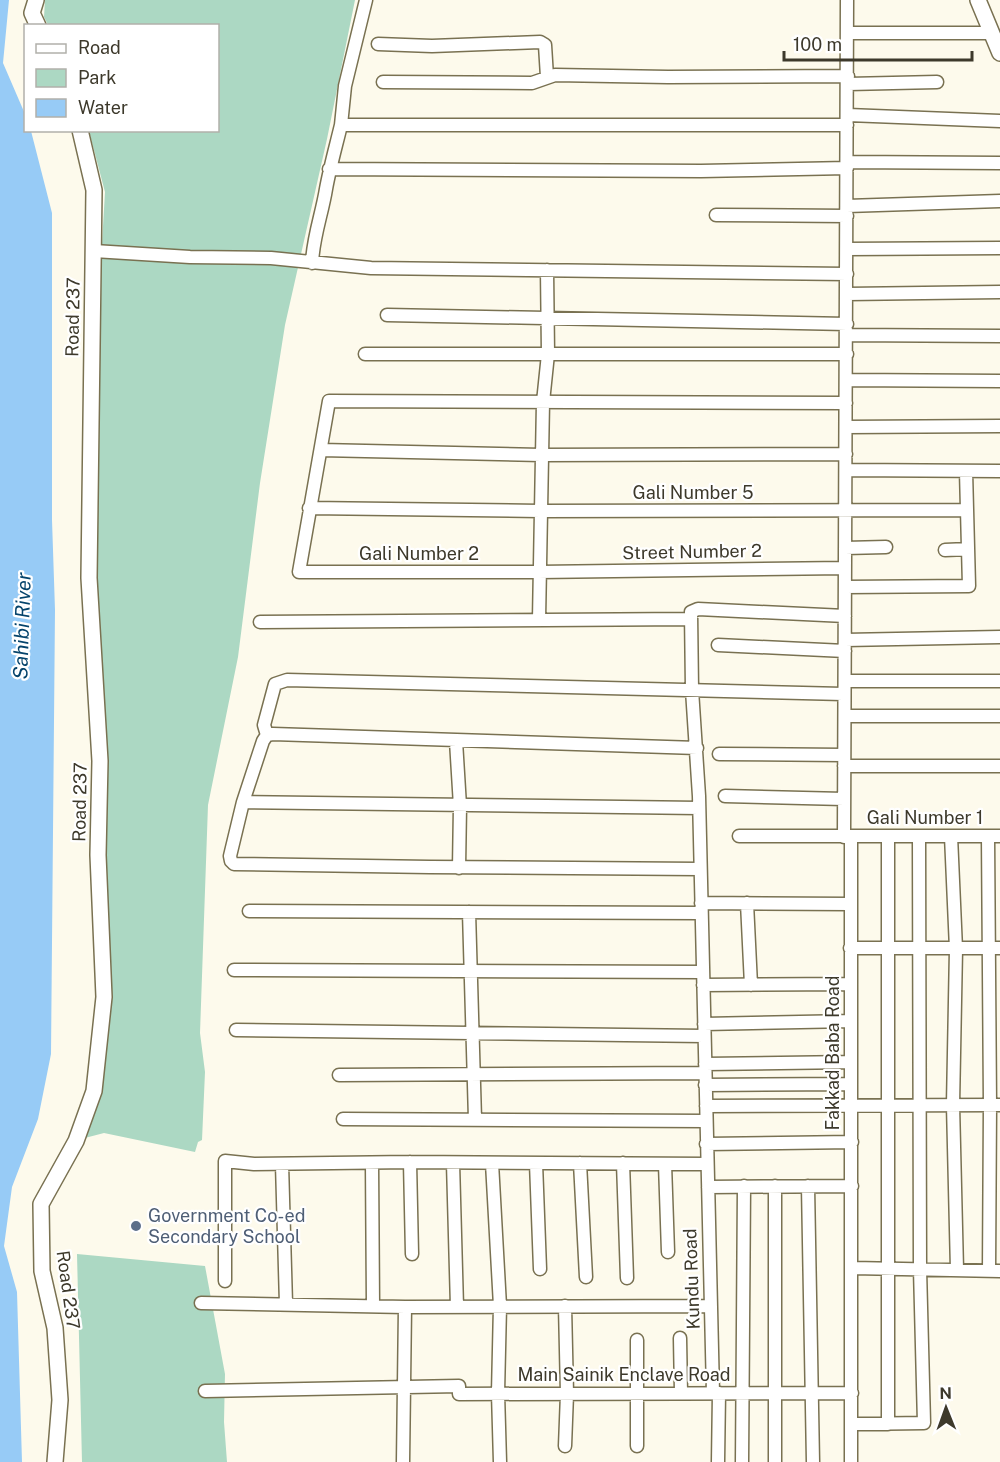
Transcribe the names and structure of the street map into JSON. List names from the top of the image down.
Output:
{
  "streets": {
    "street": [
      "Road 237",
      "Gali Number 5",
      "Street Number 2",
      "Gali Number 2",
      "Gali Number 1",
      "Fakkad Baba Road",
      "Kundu Road",
      "Main Sainik Enclave Road"
    ]
  },
  "crossings": [
    ["Gali Number 5", "Gali Number 2"],
    ["Gali Number 5", "Fakkad Baba Road"],
    ["Street Number 2", "Gali Number 2"],
    ["Street Number 2", "Fakkad Baba Road"],
    ["Gali Number 1", "Fakkad Baba Road"],
    ["Fakkad Baba Road", "Main Sainik Enclave Road"],
    ["Kundu Road", "Main Sainik Enclave Road"]
  ],
  "water": ["Sahibi River"],
  "places": ["Government Co-ed Secondary School"],
  "legend": ["Road", "Park", "Water"],
  "scale_bar": "100 m",
  "north": "top"
}
